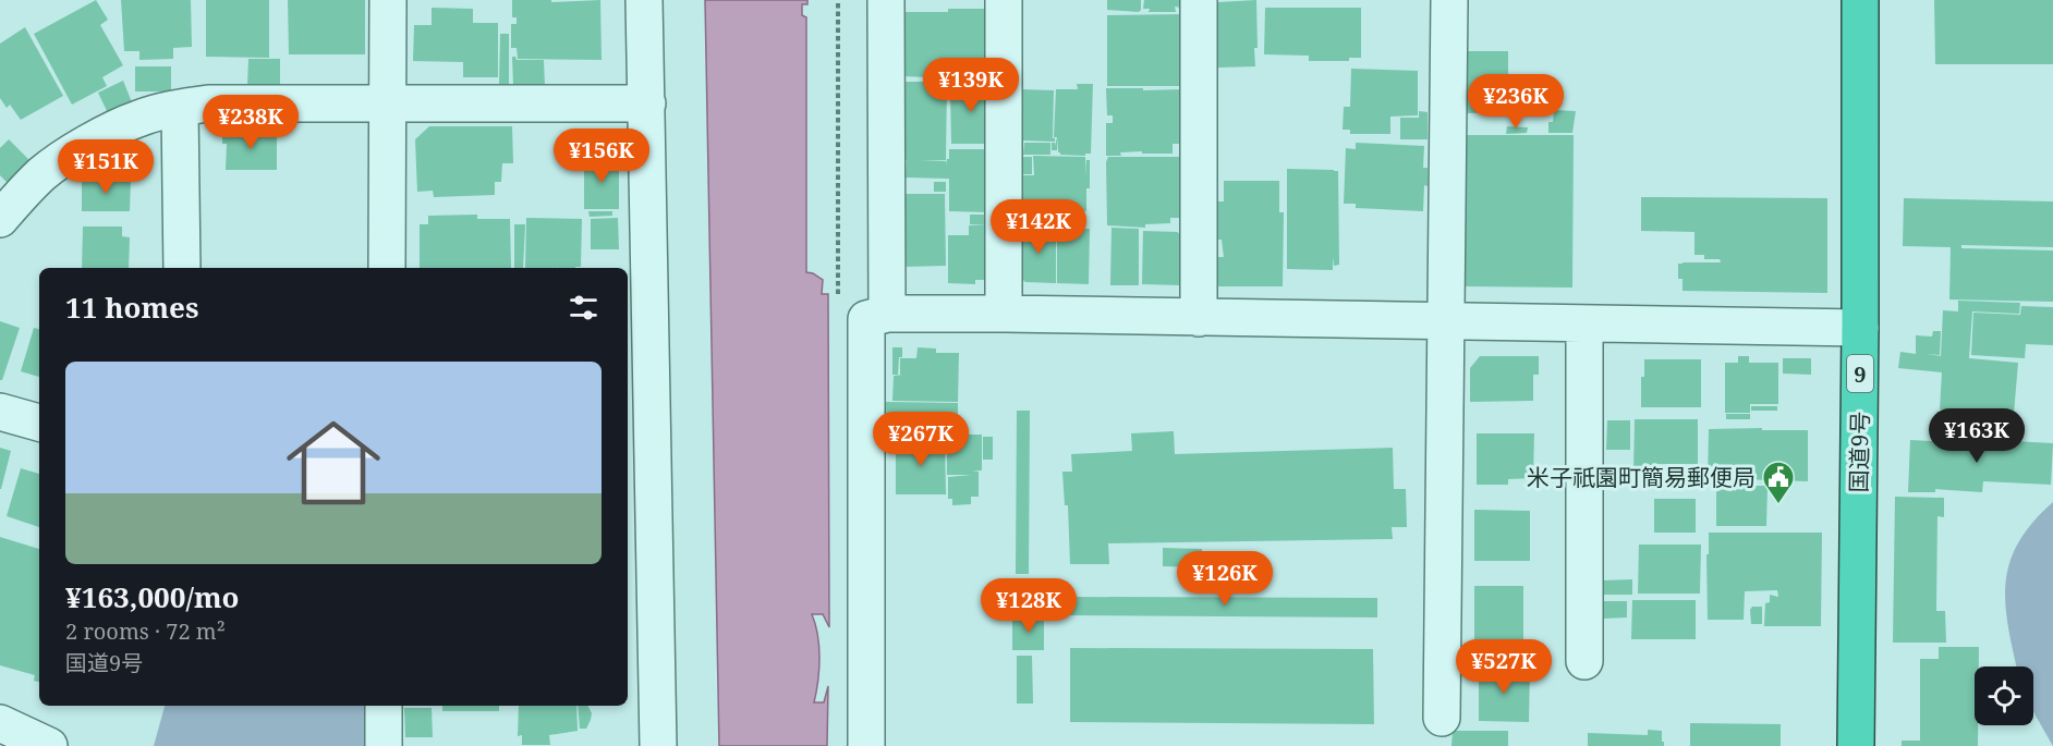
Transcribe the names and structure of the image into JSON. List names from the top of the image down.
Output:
{
  "streets": {
    "highway": ["9", "国道9号"]
  },
  "places": {
    "public building": ["米子祇園町簡易郵便局"]
  },
  "page": {
    "price": [
      "¥139K",
      "¥236K",
      "¥238K",
      "¥156K",
      "¥151K",
      "¥142K",
      "¥163K",
      "¥267K",
      "¥126K",
      "¥128K",
      "¥527K"
    ],
    "heading": "11 homes",
    "list": [
      {
        "name": "¥163,000/mo",
        "note": "2 rooms · 72 m² · 国道9号"
      }
    ]
  }
}
